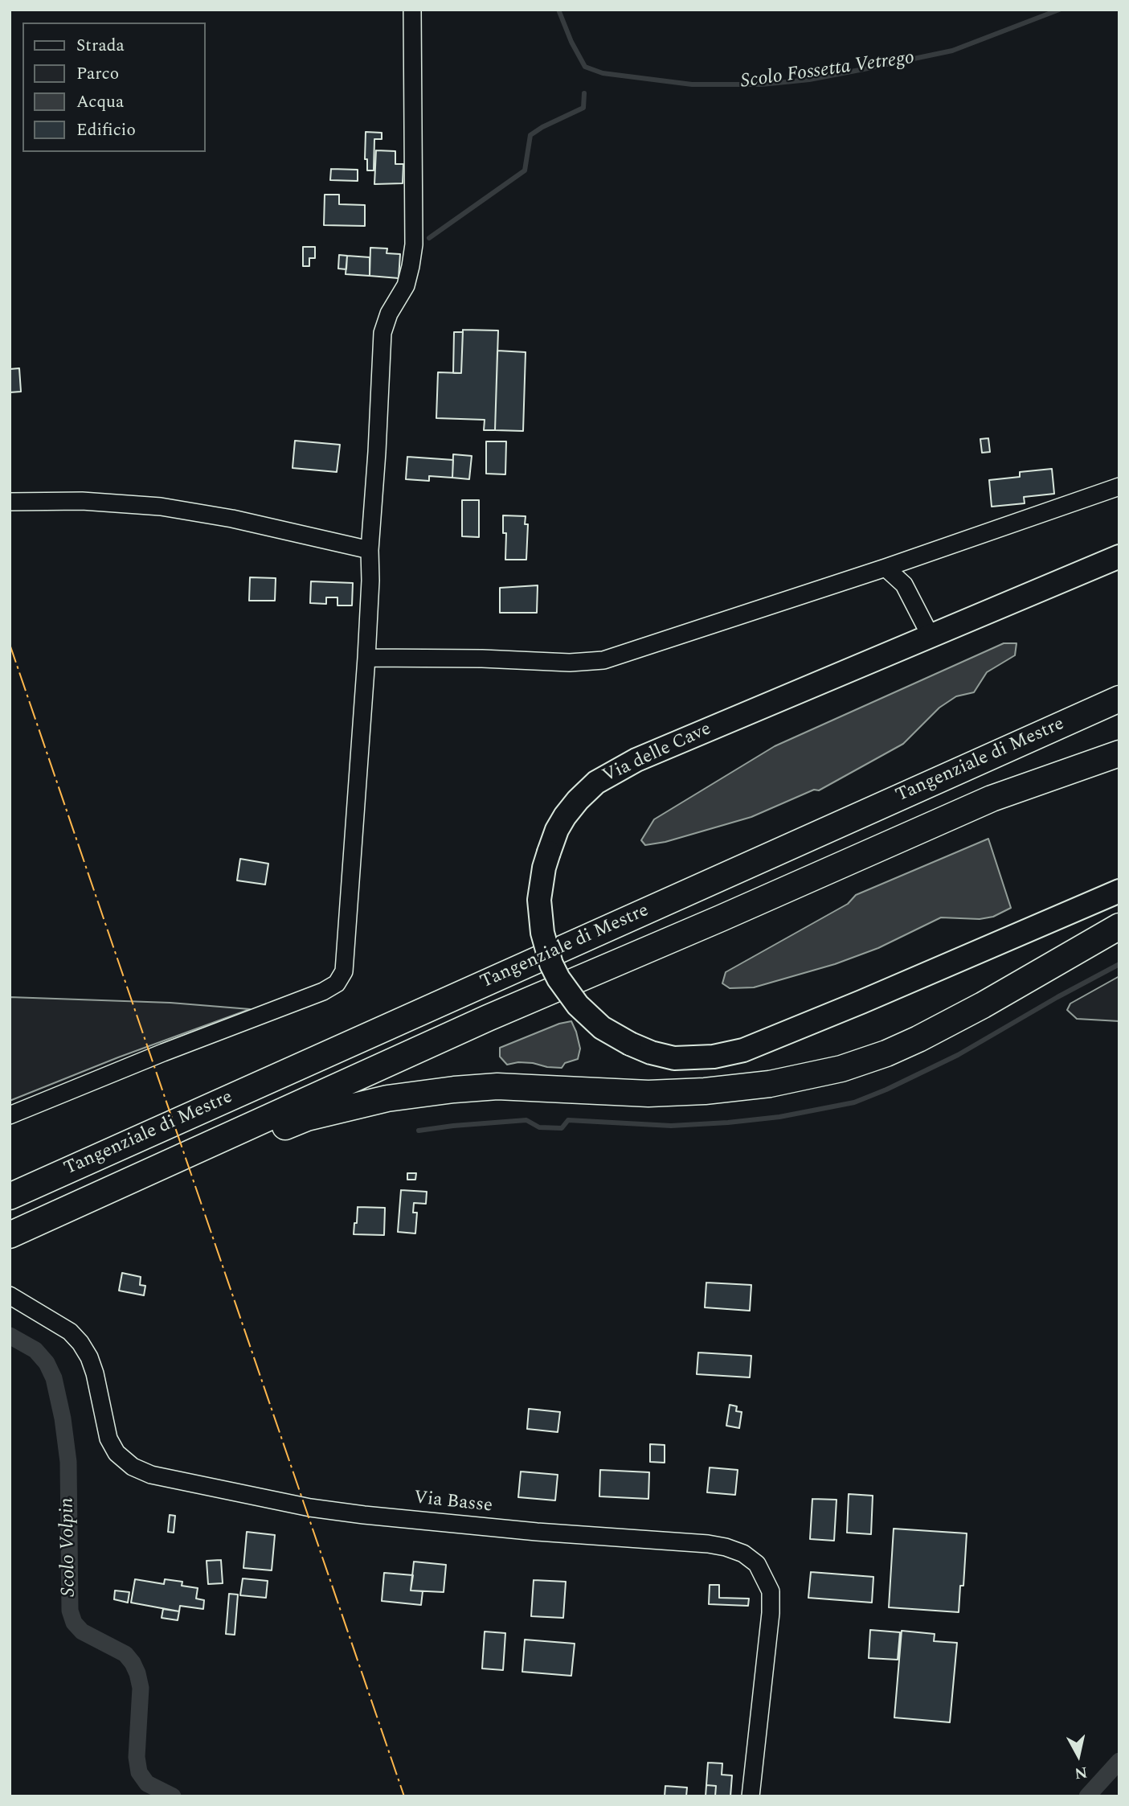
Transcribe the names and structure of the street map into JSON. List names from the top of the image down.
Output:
{
  "streets": {
    "highway": ["Tangenziale di Mestre"],
    "main road": ["Via delle Cave"],
    "street": ["Via Basse"]
  },
  "water": ["Scolo Fossetta Vetrego", "Scolo Volpin"],
  "legend": [
    "Strada",
    "Parco",
    "Acqua",
    "Edificio"
  ],
  "north": "bottom"
}
